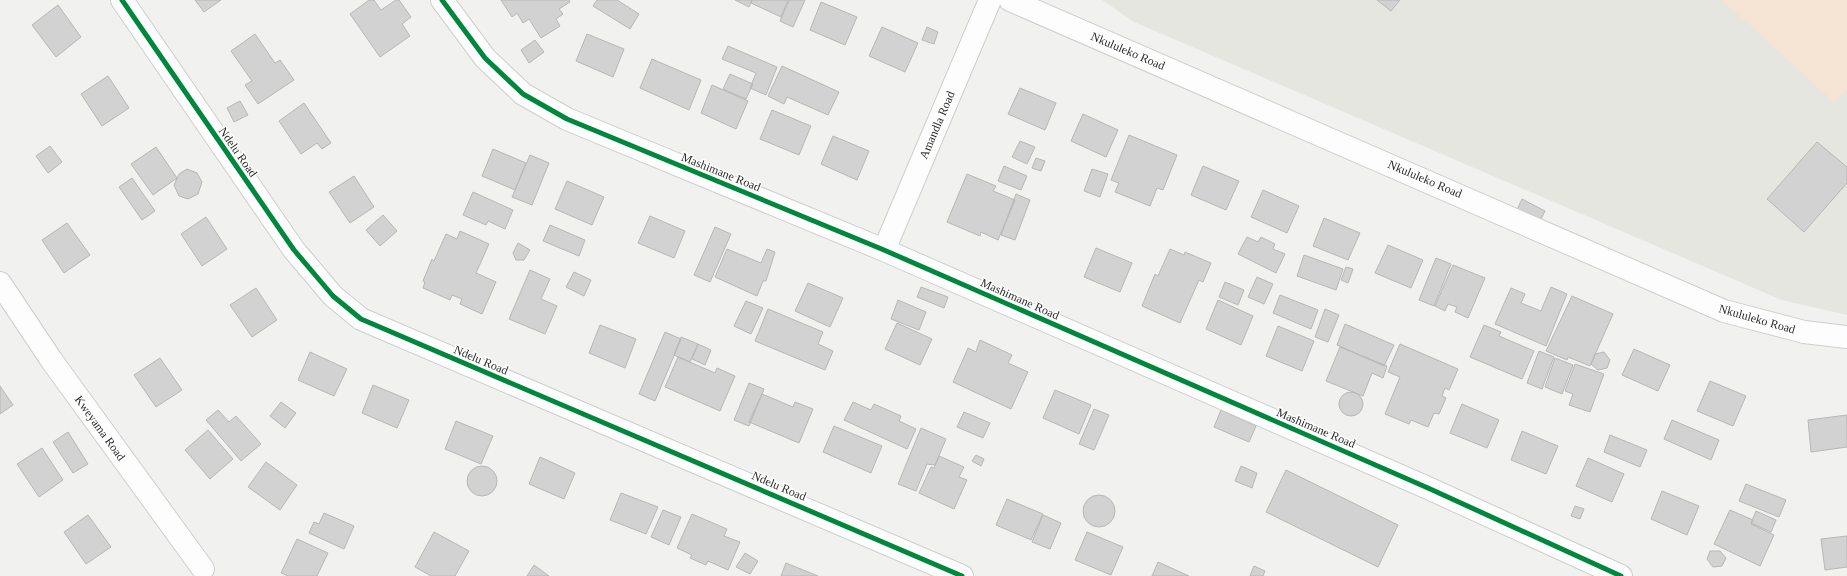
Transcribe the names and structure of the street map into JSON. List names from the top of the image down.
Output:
{
  "streets": {
    "street": [
      "Nkululeko Road",
      "Amandla Road",
      "Ndelu Road",
      "Mashimane Road",
      "Kweyama Road"
    ]
  },
  "crossings": [
    ["Amandla Road", "Mashimane Road"]
  ]
}
